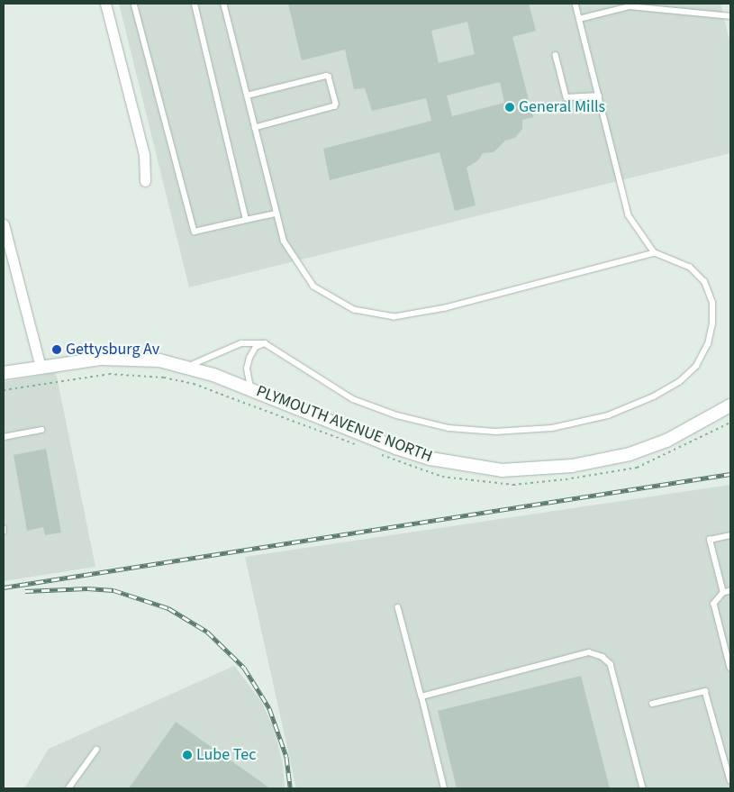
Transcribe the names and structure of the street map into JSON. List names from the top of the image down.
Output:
{
  "streets": {
    "street": ["PLYMOUTH AVENUE NORTH"]
  },
  "places": ["General Mills", "Gettysburg Av", "Lube Tec"]
}
